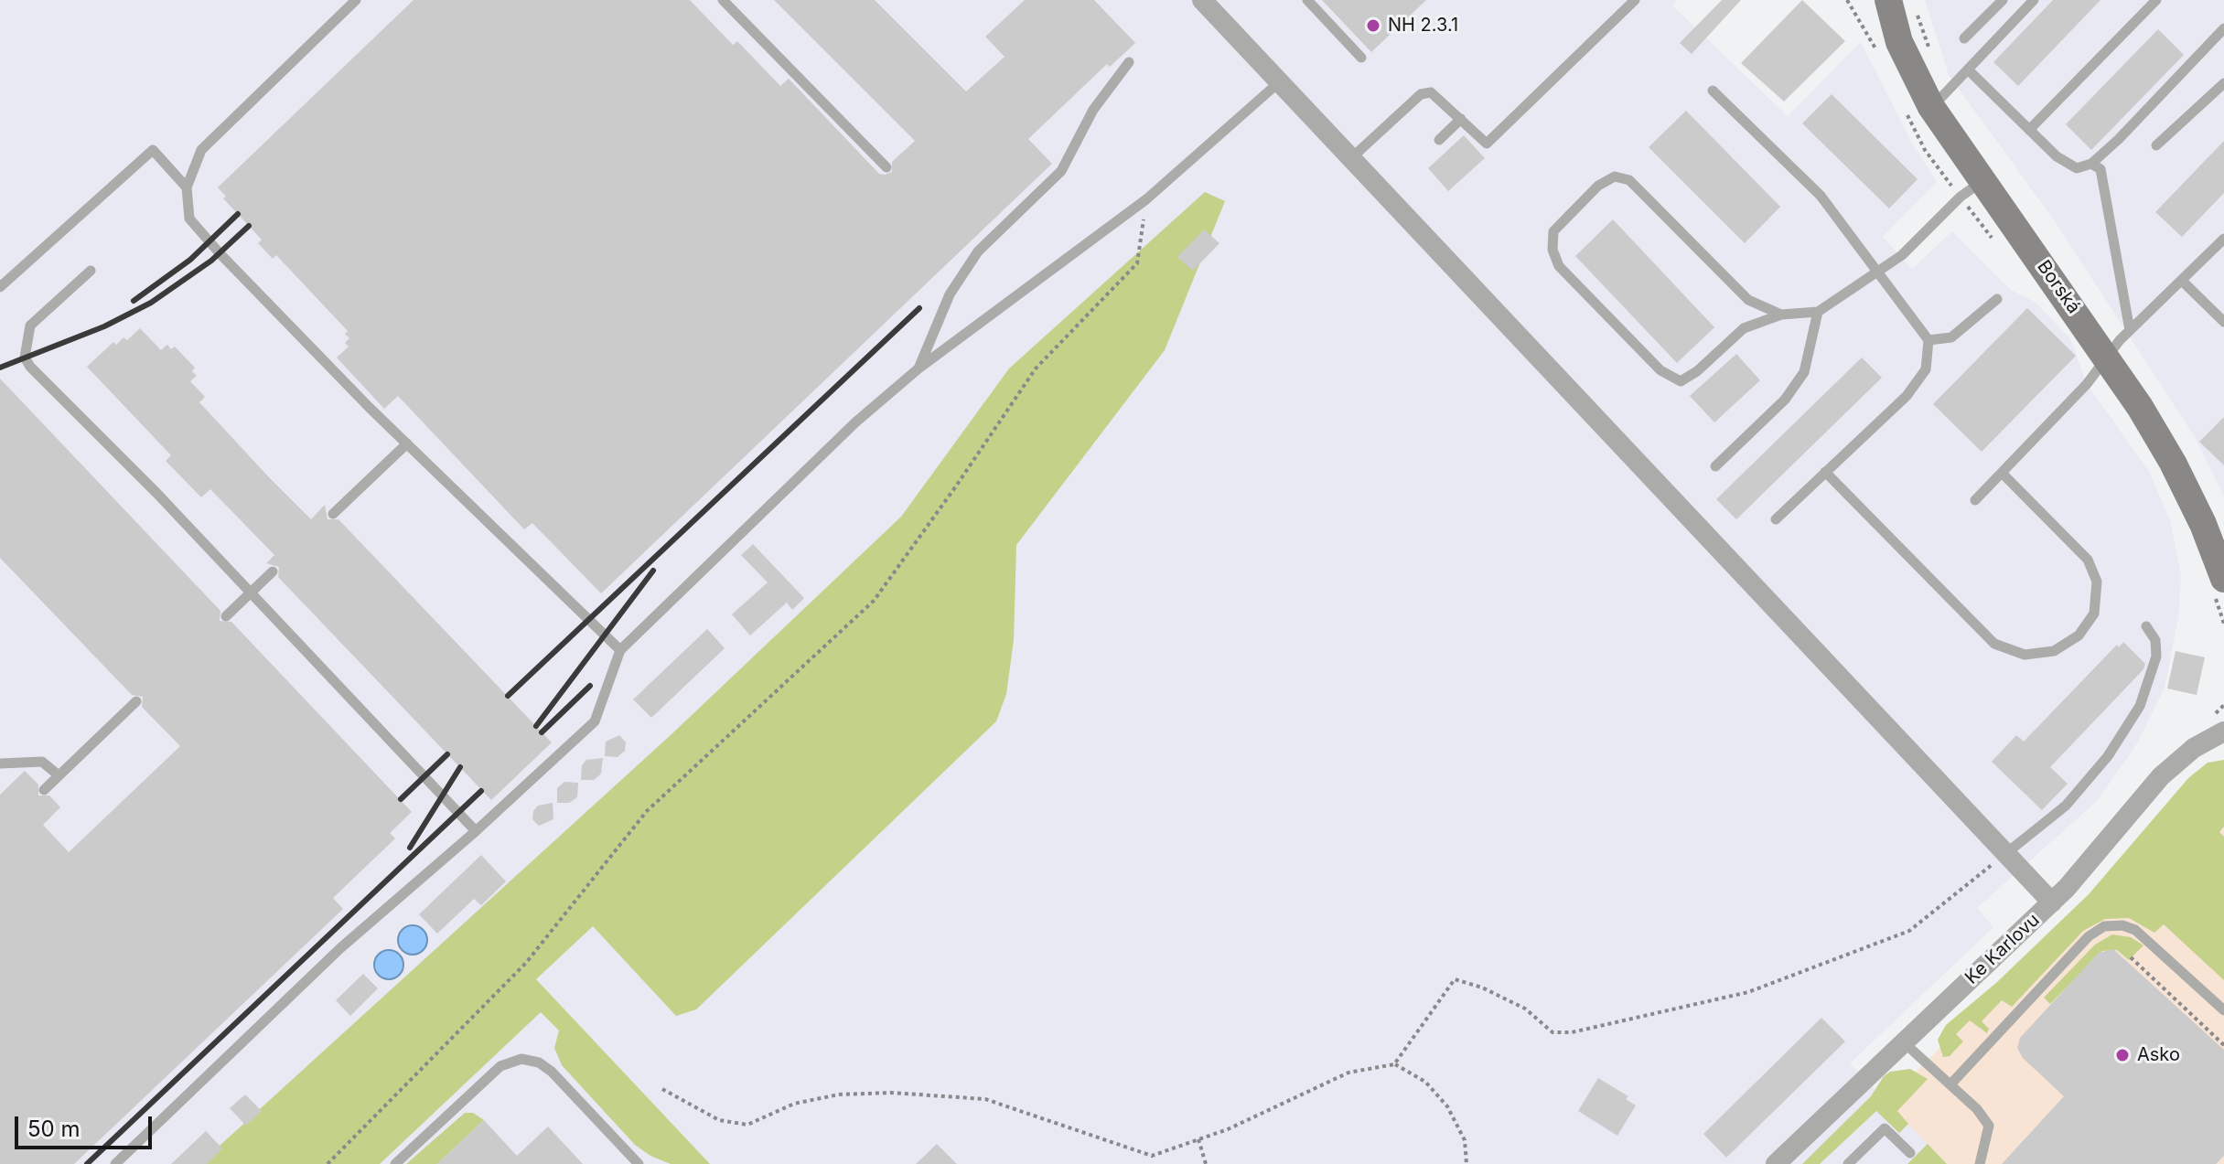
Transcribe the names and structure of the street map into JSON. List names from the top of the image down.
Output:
{
  "streets": {
    "street": ["Borská", "Ke Karlovu"]
  },
  "places": ["NH 2.3.1", "Asko"],
  "scale_bar": "50 m"
}
